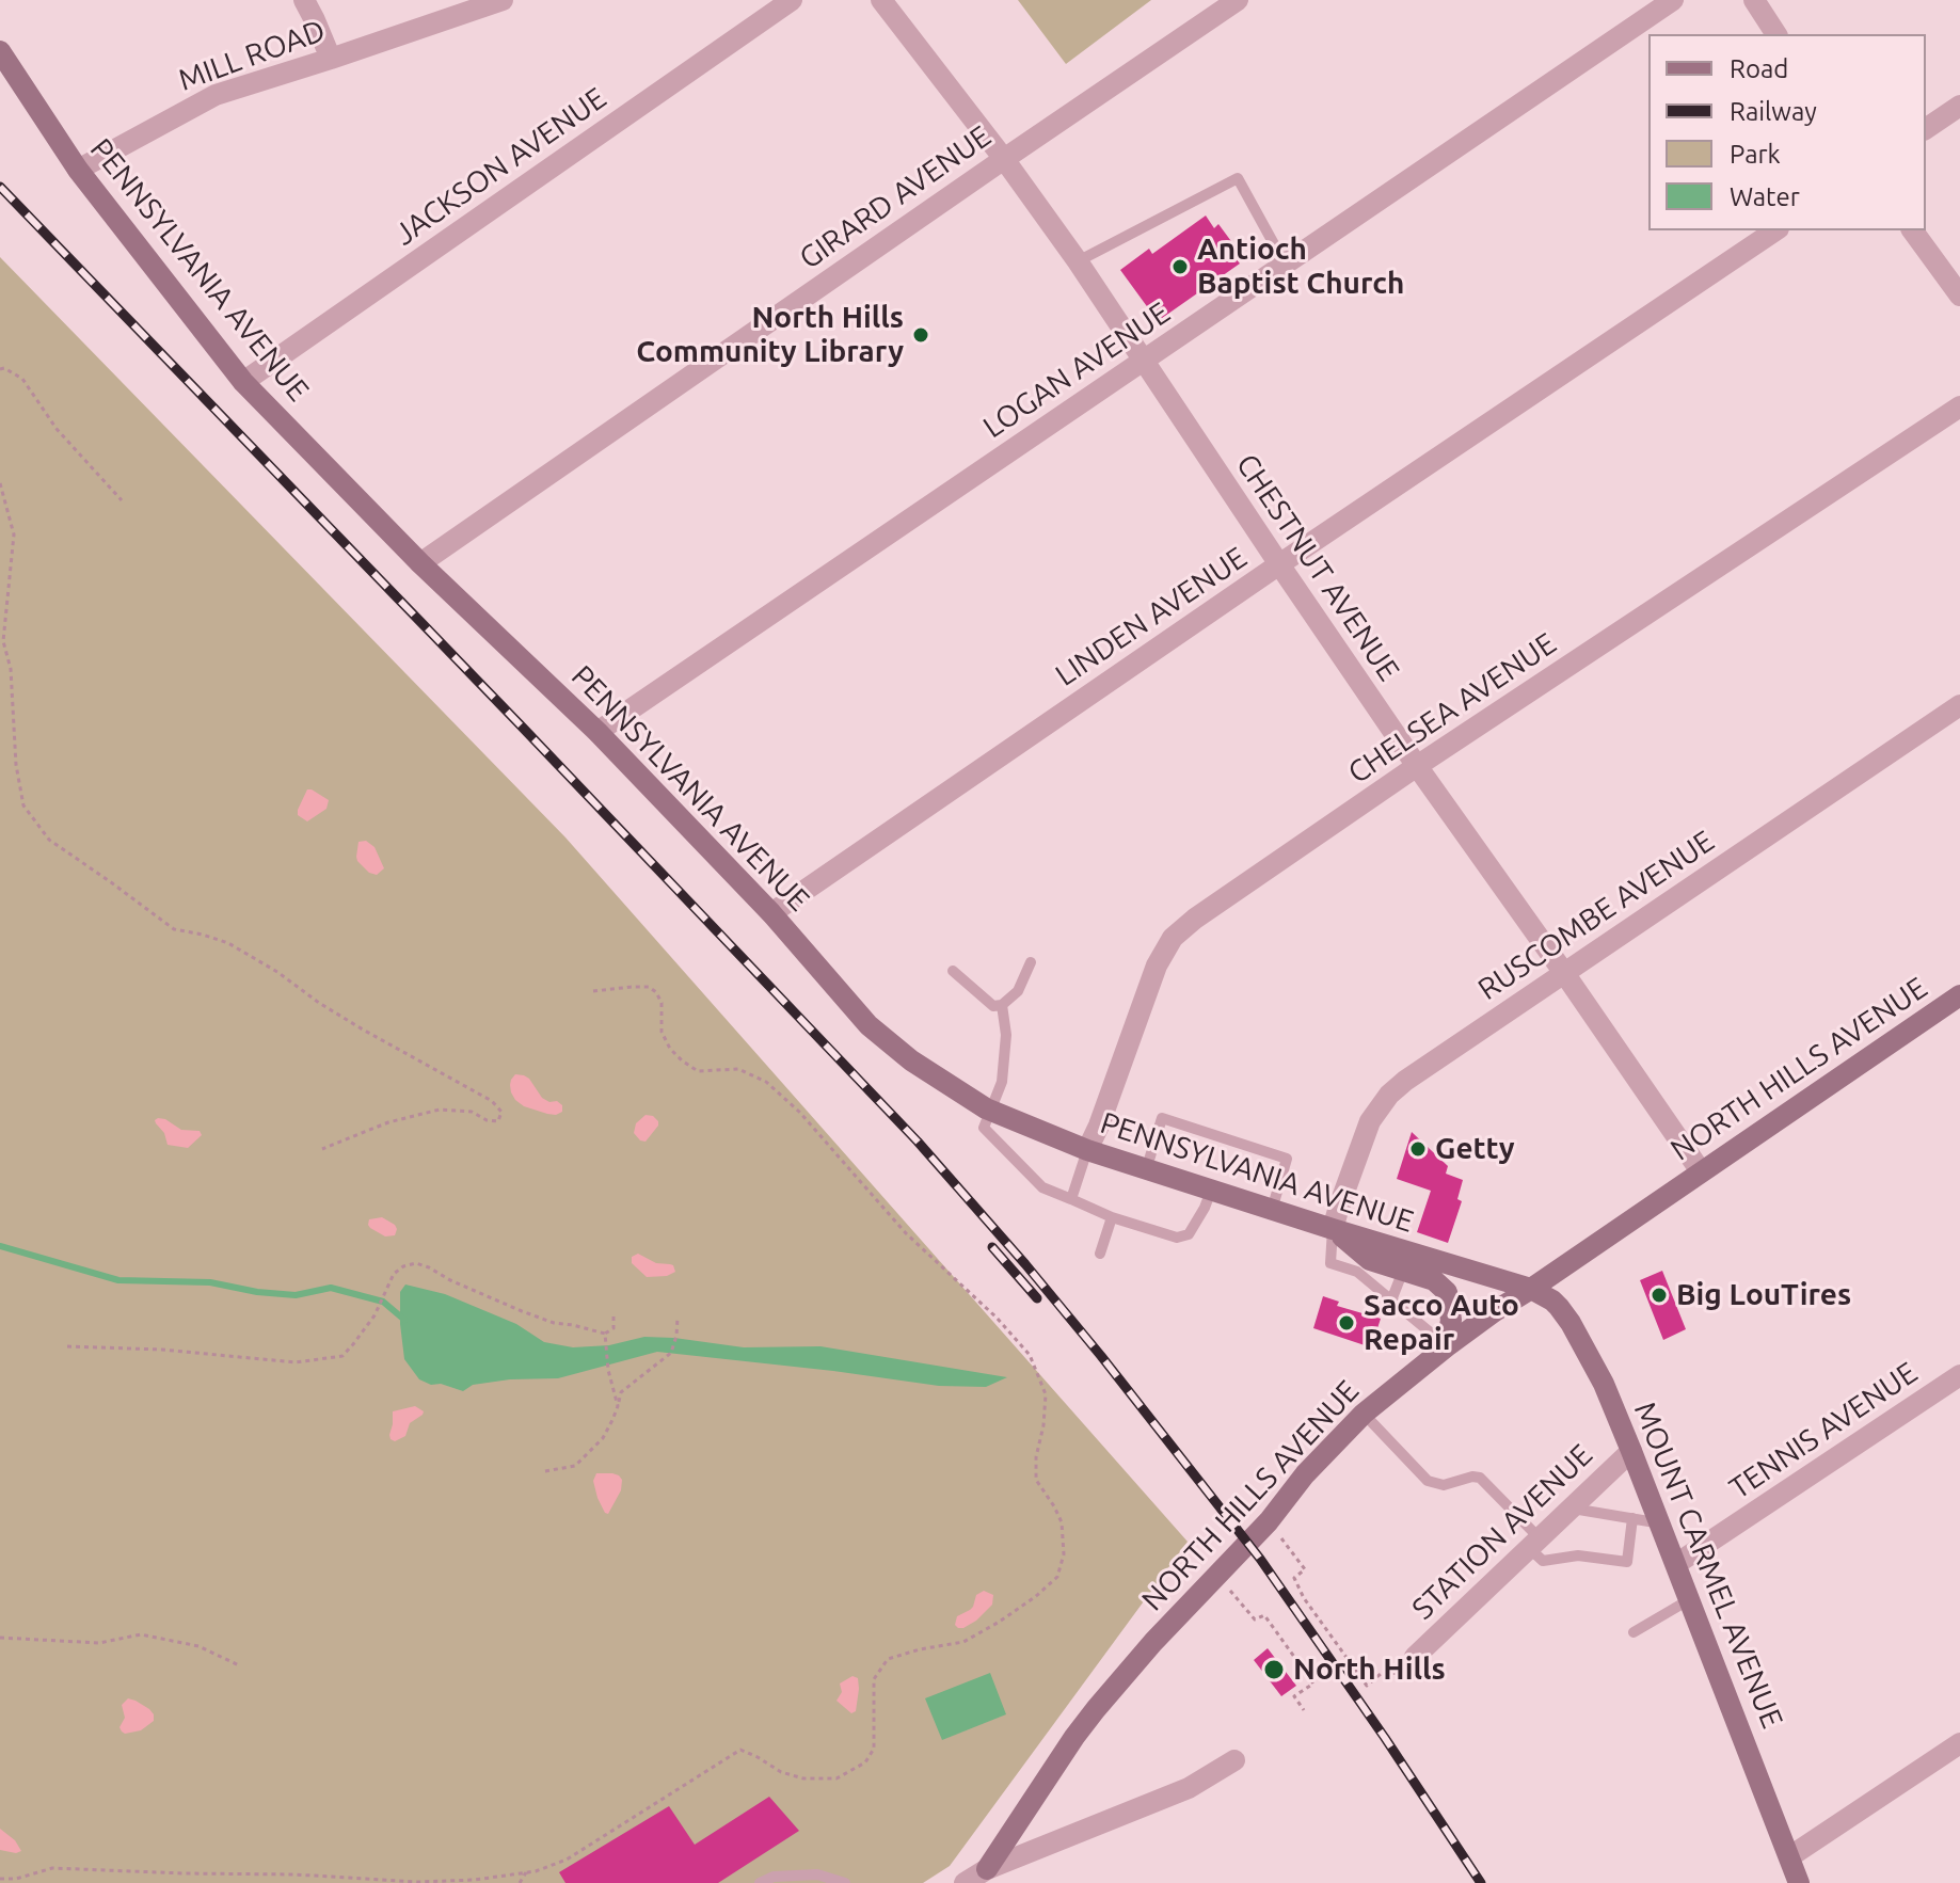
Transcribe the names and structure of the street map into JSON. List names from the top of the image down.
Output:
{
  "streets": {
    "main road": ["PENNSYLVANIA AVENUE", "NORTH HILLS AVENUE", "MOUNT CARMEL AVENUE"],
    "street": [
      "MILL ROAD",
      "JACKSON AVENUE",
      "GIRARD AVENUE",
      "LOGAN AVENUE",
      "CHESTNUT AVENUE",
      "LINDEN AVENUE",
      "CHELSEA AVENUE",
      "RUSCOMBE AVENUE",
      "TENNIS AVENUE",
      "STATION AVENUE"
    ]
  },
  "crossings": [
    ["MILL ROAD", "PENNSYLVANIA AVENUE"],
    ["JACKSON AVENUE", "PENNSYLVANIA AVENUE"],
    ["GIRARD AVENUE", "PENNSYLVANIA AVENUE"],
    ["GIRARD AVENUE", "CHESTNUT AVENUE"],
    ["PENNSYLVANIA AVENUE", "LOGAN AVENUE"],
    ["PENNSYLVANIA AVENUE", "LINDEN AVENUE"],
    ["PENNSYLVANIA AVENUE", "CHELSEA AVENUE"],
    ["PENNSYLVANIA AVENUE", "RUSCOMBE AVENUE"],
    ["PENNSYLVANIA AVENUE", "NORTH HILLS AVENUE"],
    ["PENNSYLVANIA AVENUE", "MOUNT CARMEL AVENUE"],
    ["LOGAN AVENUE", "CHESTNUT AVENUE"],
    ["CHESTNUT AVENUE", "LINDEN AVENUE"],
    ["CHESTNUT AVENUE", "CHELSEA AVENUE"],
    ["CHESTNUT AVENUE", "RUSCOMBE AVENUE"],
    ["CHESTNUT AVENUE", "NORTH HILLS AVENUE"],
    ["NORTH HILLS AVENUE", "MOUNT CARMEL AVENUE"],
    ["TENNIS AVENUE", "MOUNT CARMEL AVENUE"],
    ["STATION AVENUE", "MOUNT CARMEL AVENUE"]
  ],
  "places": [
    "Antioch Baptist Church",
    "North Hills Community Library",
    "Getty",
    "Big LouTires",
    "Sacco Auto Repair",
    "North Hills"
  ],
  "legend": [
    "Road",
    "Railway",
    "Park",
    "Water"
  ]
}
